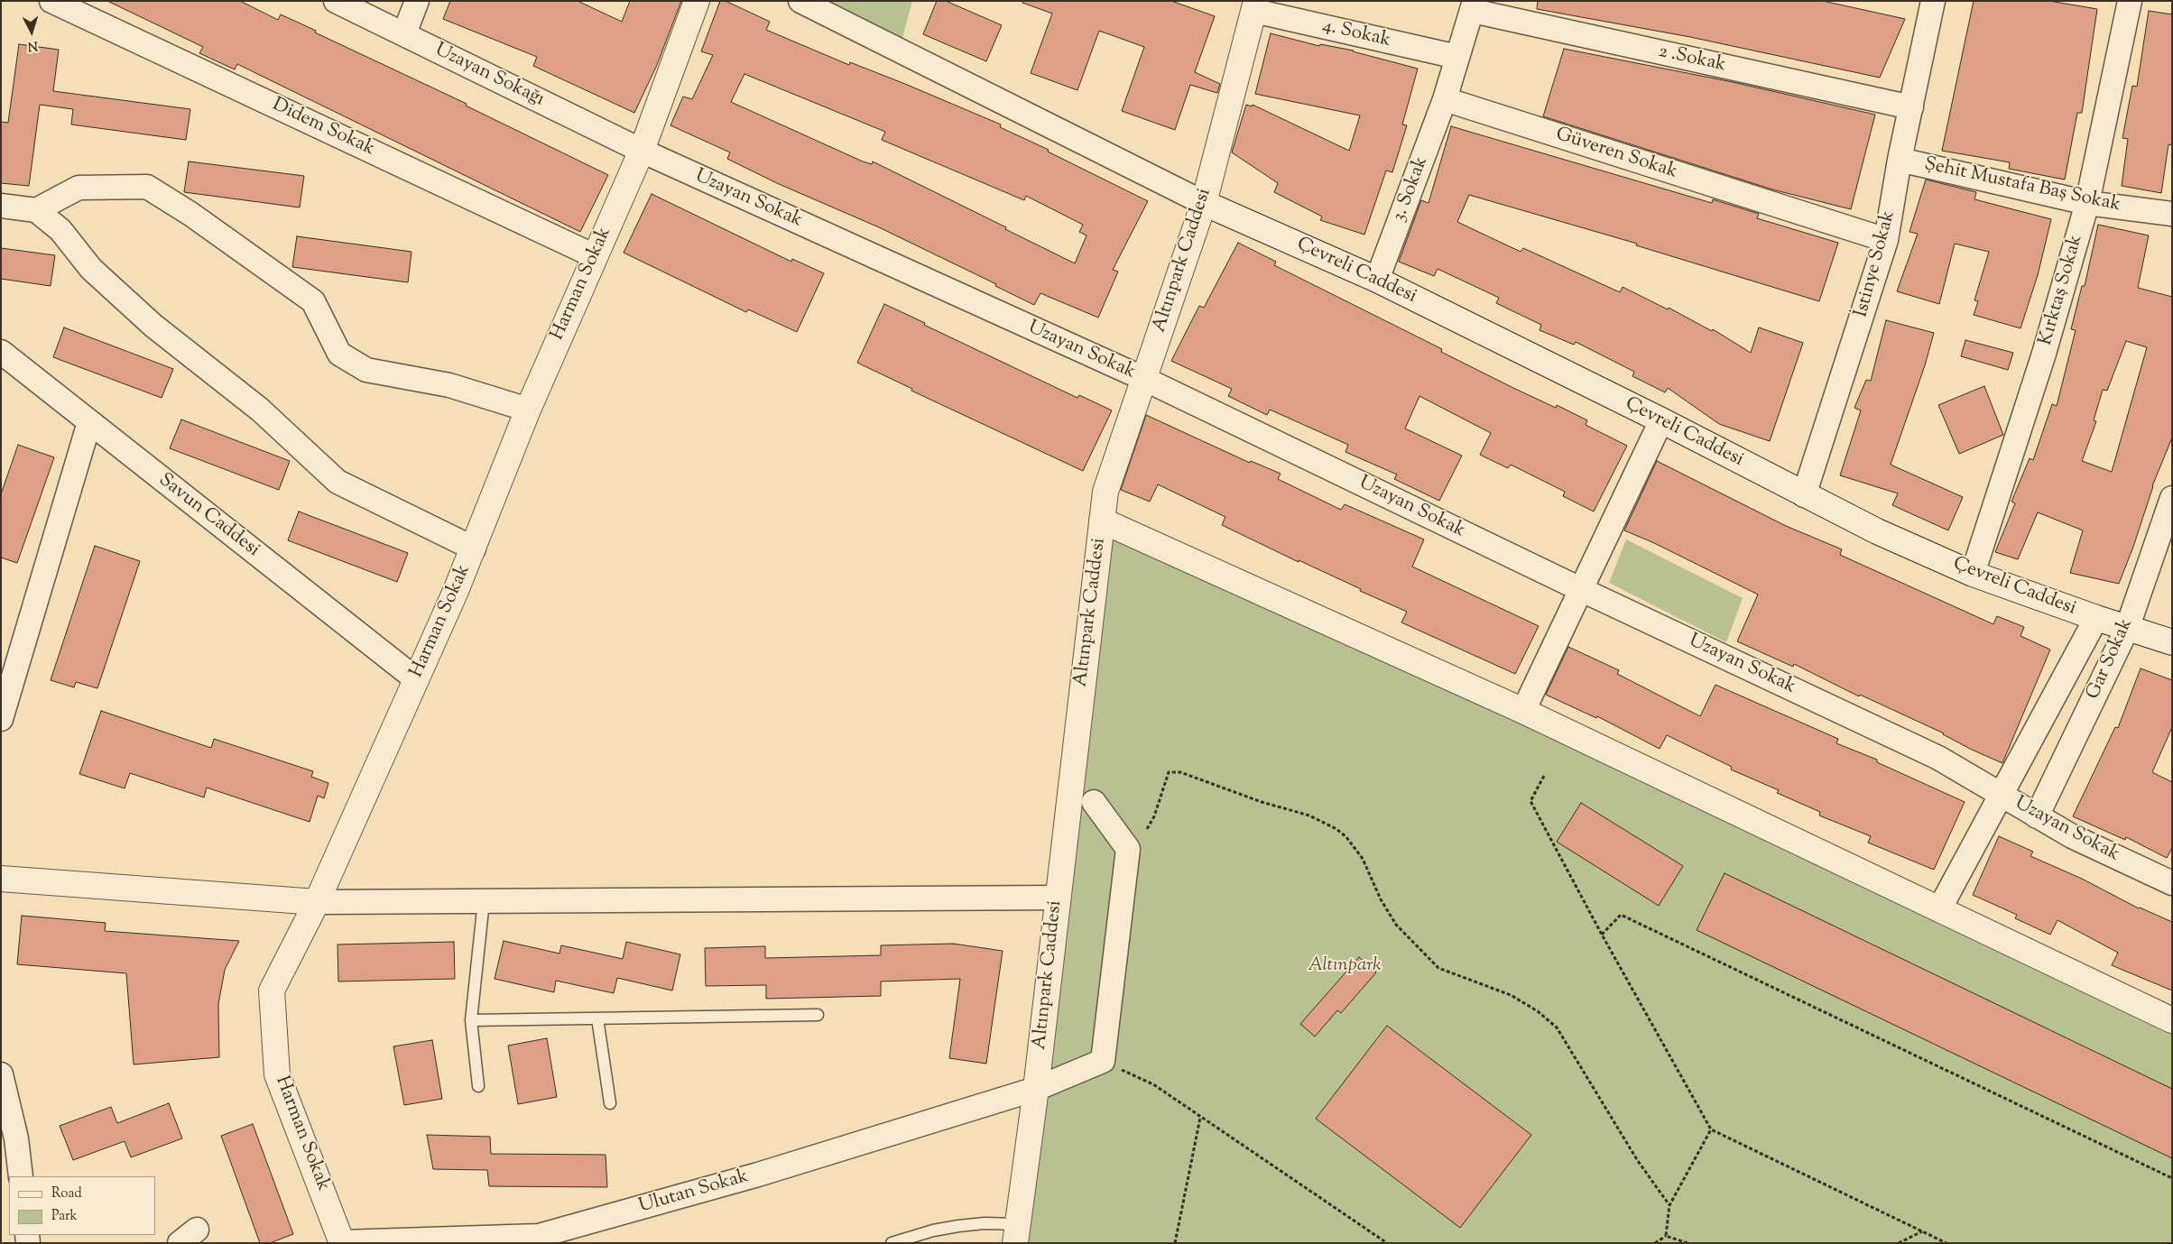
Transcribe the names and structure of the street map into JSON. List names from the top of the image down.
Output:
{
  "streets": {
    "street": [
      "4. Sokak",
      "2 .Sokak",
      "Uzayan Sokağı",
      "Didem Sokak",
      "Güveren Sokak",
      "Şehit Mustafa Baş Sokak",
      "3. Sokak",
      "Uzayan Sokak",
      "Altınpark Caddesi",
      "İstinye Sokak",
      "Çevreli Caddesi",
      "Harman Sokak",
      "Kırktaş Sokak",
      "Savun Caddesi",
      "Gar Sokak",
      "Ulutan Sokak"
    ]
  },
  "crossings": [
    ["4. Sokak", "Altınpark Caddesi"],
    ["2 .Sokak", "İstinye Sokak"],
    ["Uzayan Sokağı", "Uzayan Sokak"],
    ["Uzayan Sokağı", "Harman Sokak"],
    ["Didem Sokak", "Harman Sokak"],
    ["Güveren Sokak", "3. Sokak"],
    ["Güveren Sokak", "İstinye Sokak"],
    ["Şehit Mustafa Baş Sokak", "İstinye Sokak"],
    ["Şehit Mustafa Baş Sokak", "Kırktaş Sokak"],
    ["3. Sokak", "Çevreli Caddesi"],
    ["Uzayan Sokak", "Altınpark Caddesi"],
    ["Uzayan Sokak", "Harman Sokak"],
    ["Uzayan Sokak", "Gar Sokak"],
    ["Altınpark Caddesi", "Çevreli Caddesi"],
    ["Altınpark Caddesi", "Ulutan Sokak"],
    ["İstinye Sokak", "Çevreli Caddesi"],
    ["Çevreli Caddesi", "Kırktaş Sokak"],
    ["Çevreli Caddesi", "Gar Sokak"],
    ["Harman Sokak", "Savun Caddesi"],
    ["Harman Sokak", "Ulutan Sokak"]
  ],
  "parks": ["Altınpark"],
  "legend": ["Road", "Park"],
  "north": "bottom"
}
